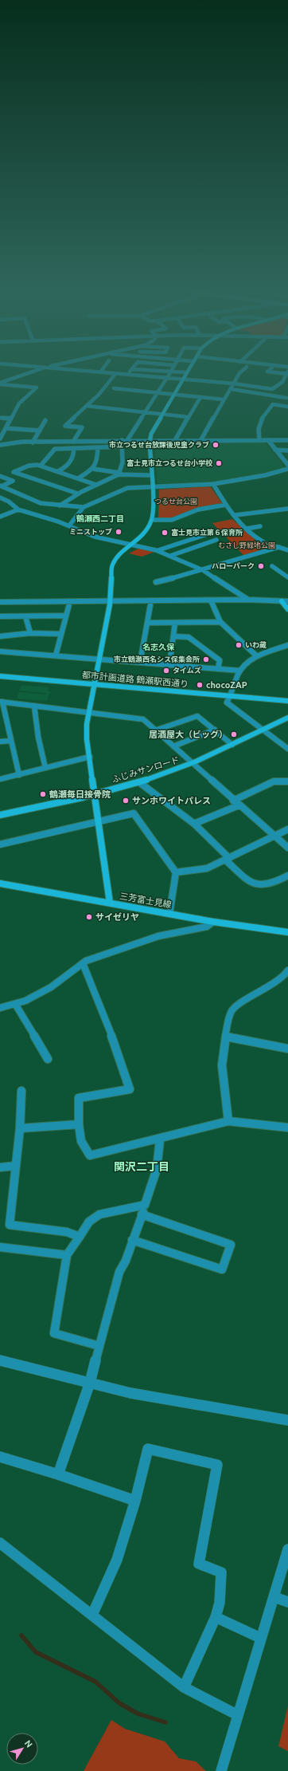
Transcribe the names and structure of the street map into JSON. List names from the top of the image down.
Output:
{
  "streets": {
    "street": ["都市計画道路 鶴瀬駅西通り", "ふじみサンロード", "三芳富士見線"]
  },
  "districts": ["鶴瀬西二丁目", "名志久保", "関沢二丁目"],
  "parks": ["つるせ台公園", "むさし野緑地公園"],
  "places": [
    "市立つるせ台放課後児童クラブ",
    "富士見市立つるせ台小学校",
    "ミニストップ",
    "富士見市立第６保育所",
    "ハローパーク",
    "いわ蔵",
    "市立鶴瀬西名シス保集会所",
    "タイムズ",
    "chocoZAP",
    "居酒屋大（ビッグ）",
    "鶴瀬毎日接骨院",
    "サンホワイトパレス",
    "サイゼリヤ"
  ],
  "north": "top right"
}
